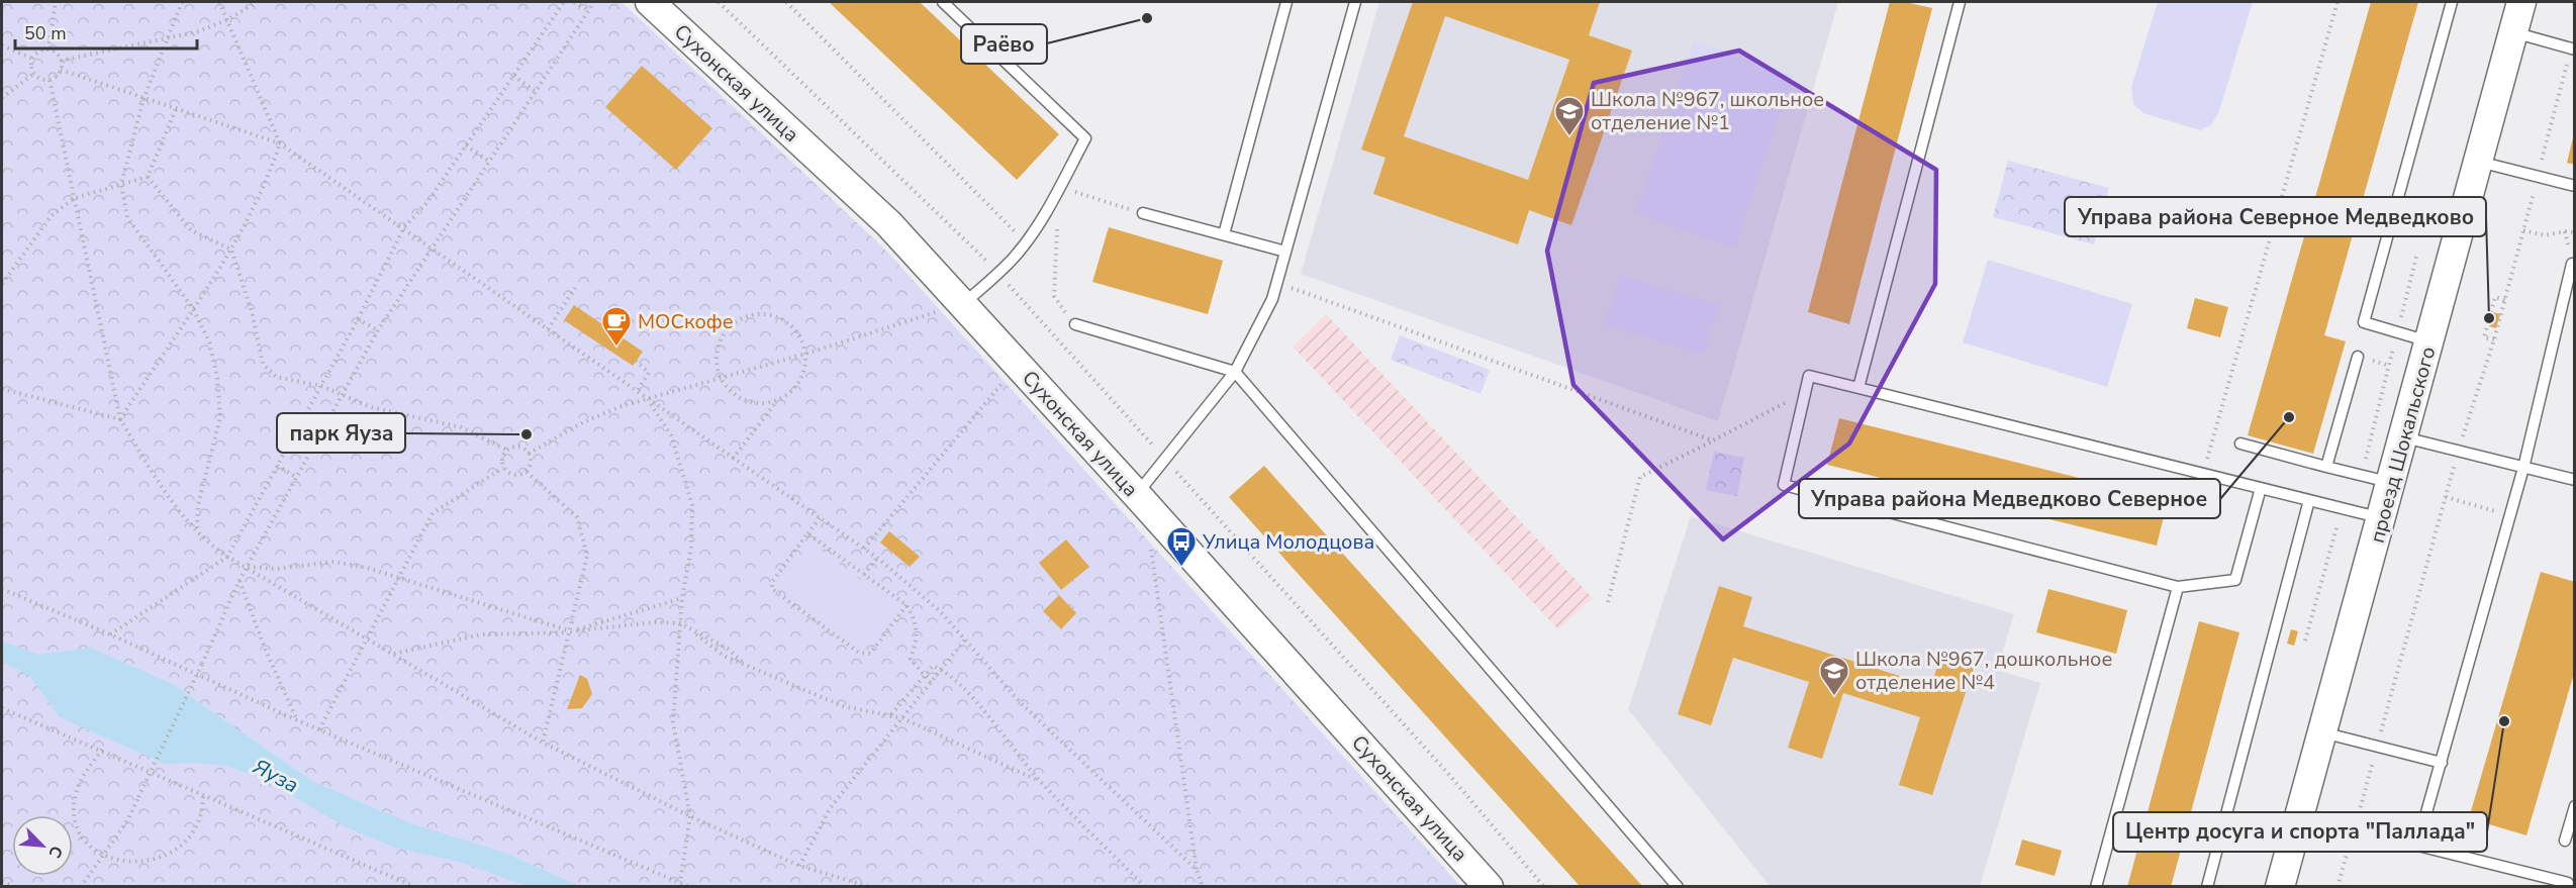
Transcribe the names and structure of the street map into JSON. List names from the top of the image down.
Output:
{
  "streets": {
    "street": ["Сухонская улица", "проезд Шокальского"]
  },
  "water": ["Яуза"],
  "places": {
    "other": [
      "Раёво",
      "Управа района Северное Медведково",
      "Управа района Медведково Северное",
      "парк Яуза",
      "Центр досуга и спорта \"Паллада\""
    ],
    "school or university": ["Школа №967, школьное отделение №1", "Школа №967, дошкольное отделение №4"],
    "cafe": ["МОСкофе"],
    "bus stop": ["Улица Молодцова"]
  },
  "scale_bar": "50 m",
  "north": "bottom right"
}
